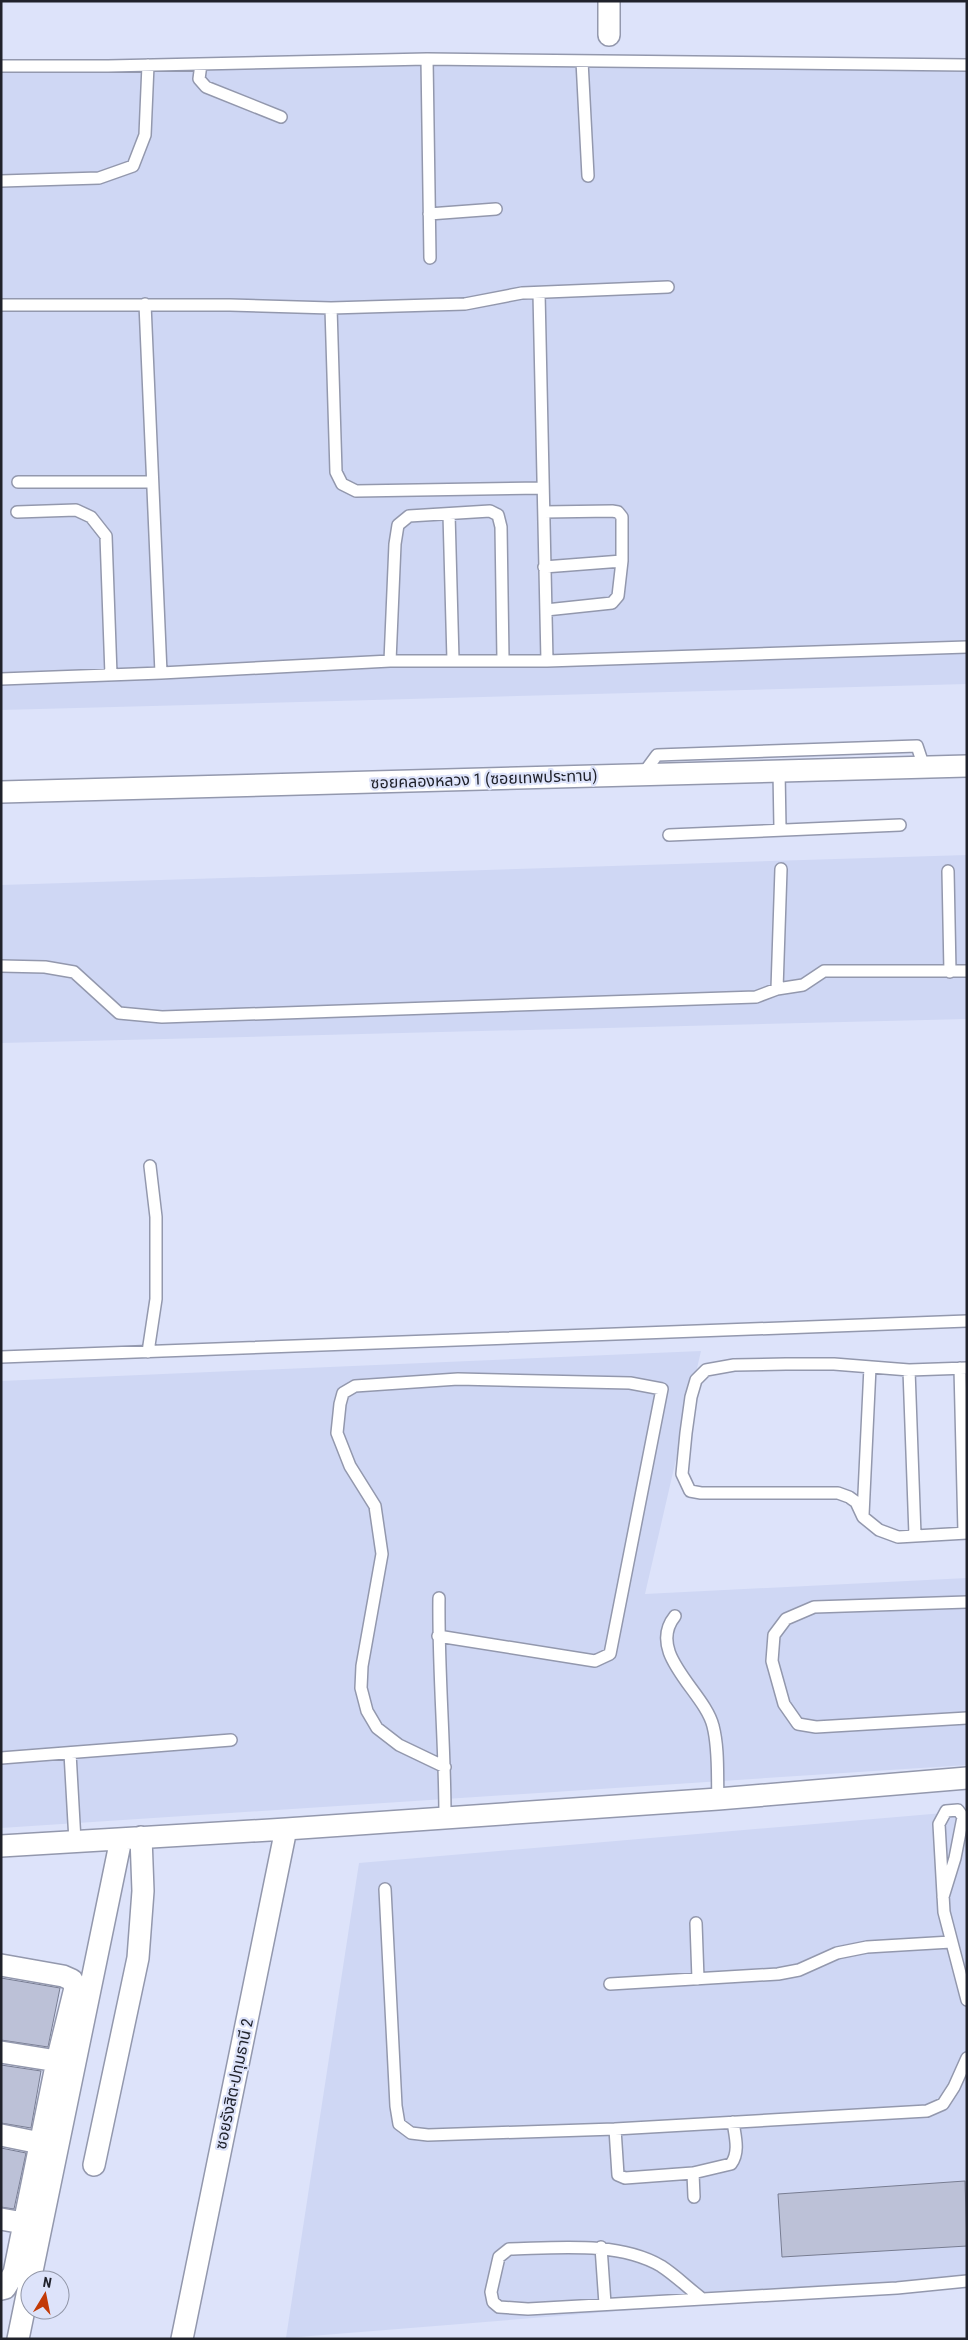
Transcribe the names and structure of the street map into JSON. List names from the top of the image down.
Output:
{
  "streets": {
    "street": ["ซอยคลองหลวง 1 (ซอยเทพประทาน)", "ซอยรังสิต-ปทุมธานี 2"]
  },
  "north": "top"
}
